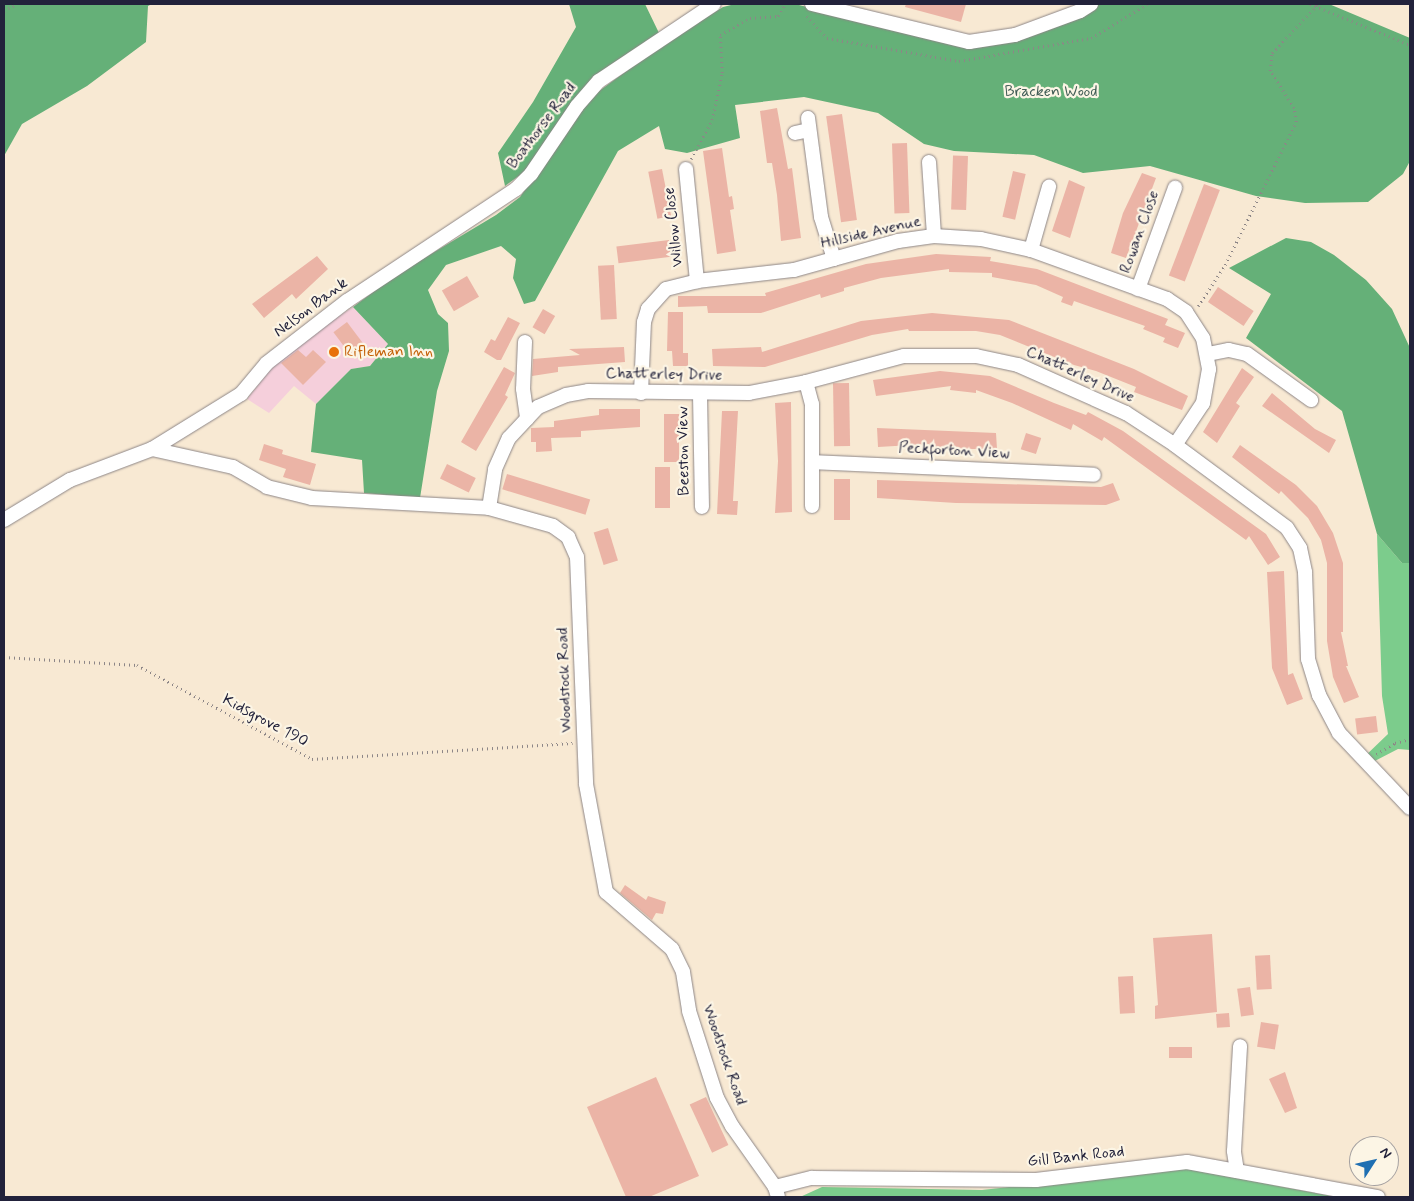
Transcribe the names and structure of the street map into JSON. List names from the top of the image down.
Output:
{
  "streets": {
    "street": [
      "Boathorse Road",
      "Willow Close",
      "Rowan Close",
      "Hillside Avenue",
      "Nelson Bank",
      "Chatterley Drive",
      "Beeston View",
      "Peckforton View",
      "Woodstock Road",
      "Gill Bank Road"
    ],
    "path": ["Kidsgrove 190"]
  },
  "crossings": [
    ["Boathorse Road", "Nelson Bank"],
    ["Willow Close", "Hillside Avenue"],
    ["Rowan Close", "Hillside Avenue"],
    ["Hillside Avenue", "Chatterley Drive"],
    ["Nelson Bank", "Woodstock Road"],
    ["Chatterley Drive", "Beeston View"],
    ["Chatterley Drive", "Woodstock Road"],
    ["Woodstock Road", "Kidsgrove 190"],
    ["Woodstock Road", "Gill Bank Road"]
  ],
  "parks": ["Bracken Wood"],
  "places": ["Rifleman Inn"],
  "north": "top right"
}
